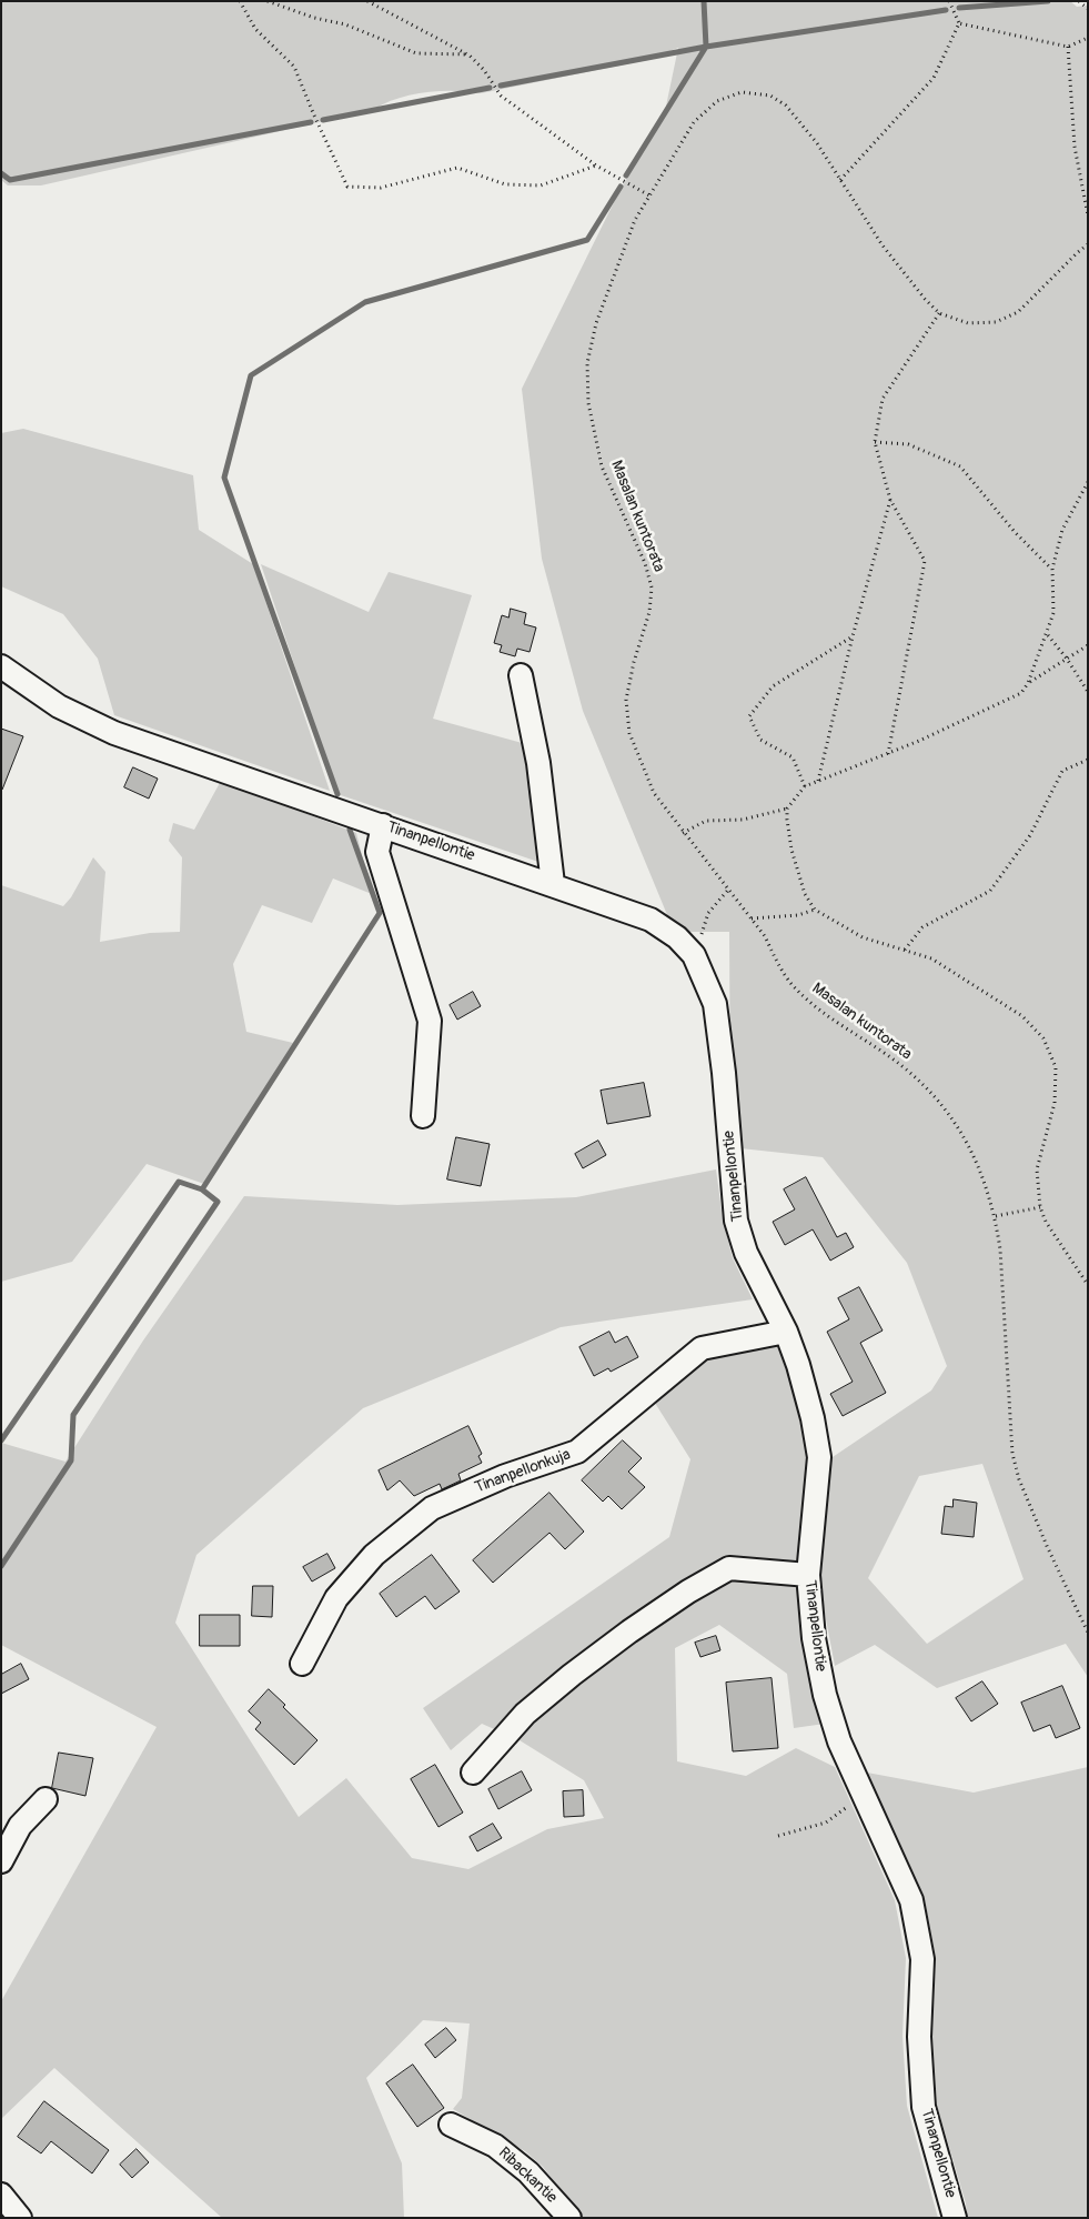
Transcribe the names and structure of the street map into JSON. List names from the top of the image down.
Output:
{
  "streets": {
    "street": ["Tinanpellontie", "Tinanpellonkuja", "Ribackantie"],
    "path": ["Masalan kuntorata"]
  },
  "crossings": [
    ["Tinanpellontie", "Tinanpellonkuja"]
  ]
}
